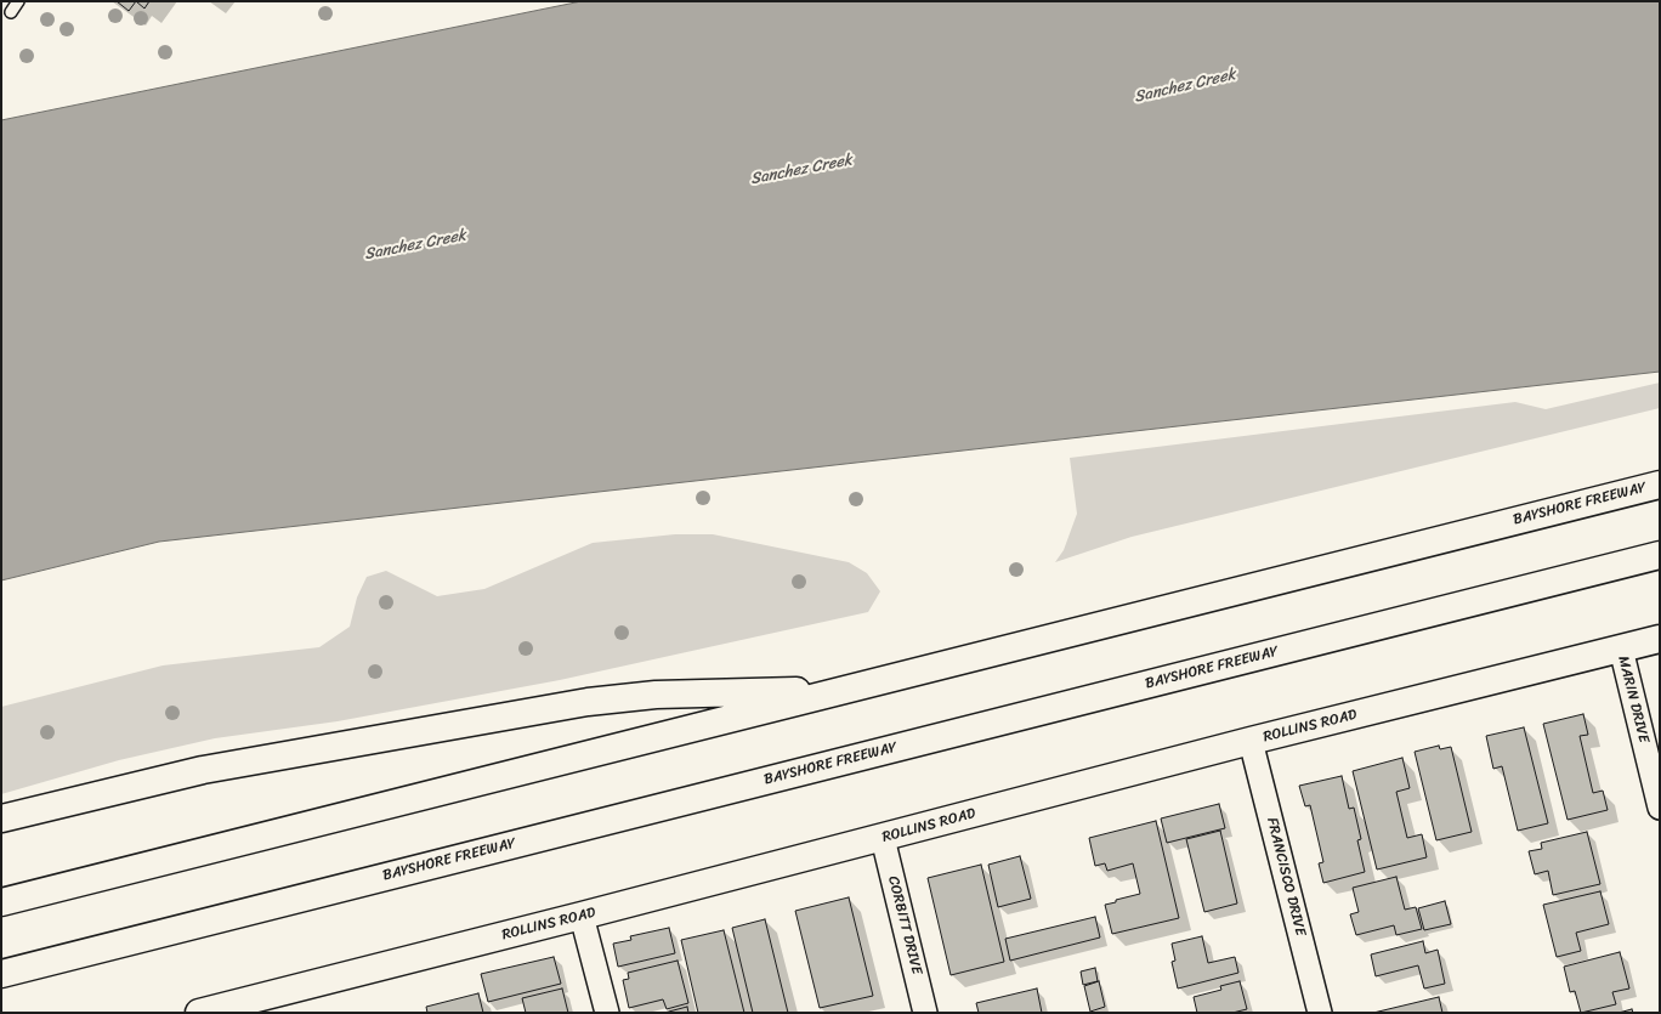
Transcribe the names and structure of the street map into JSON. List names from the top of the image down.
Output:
{
  "streets": {
    "main road": ["BAYSHORE FREEWAY", "ROLLINS ROAD"],
    "street": ["MARIN DRIVE", "FRANCISCO DRIVE", "CORBITT DRIVE"]
  },
  "crossings": [
    ["MARIN DRIVE", "ROLLINS ROAD"],
    ["ROLLINS ROAD", "FRANCISCO DRIVE"],
    ["ROLLINS ROAD", "CORBITT DRIVE"]
  ],
  "water": ["Sanchez Creek"]
}
